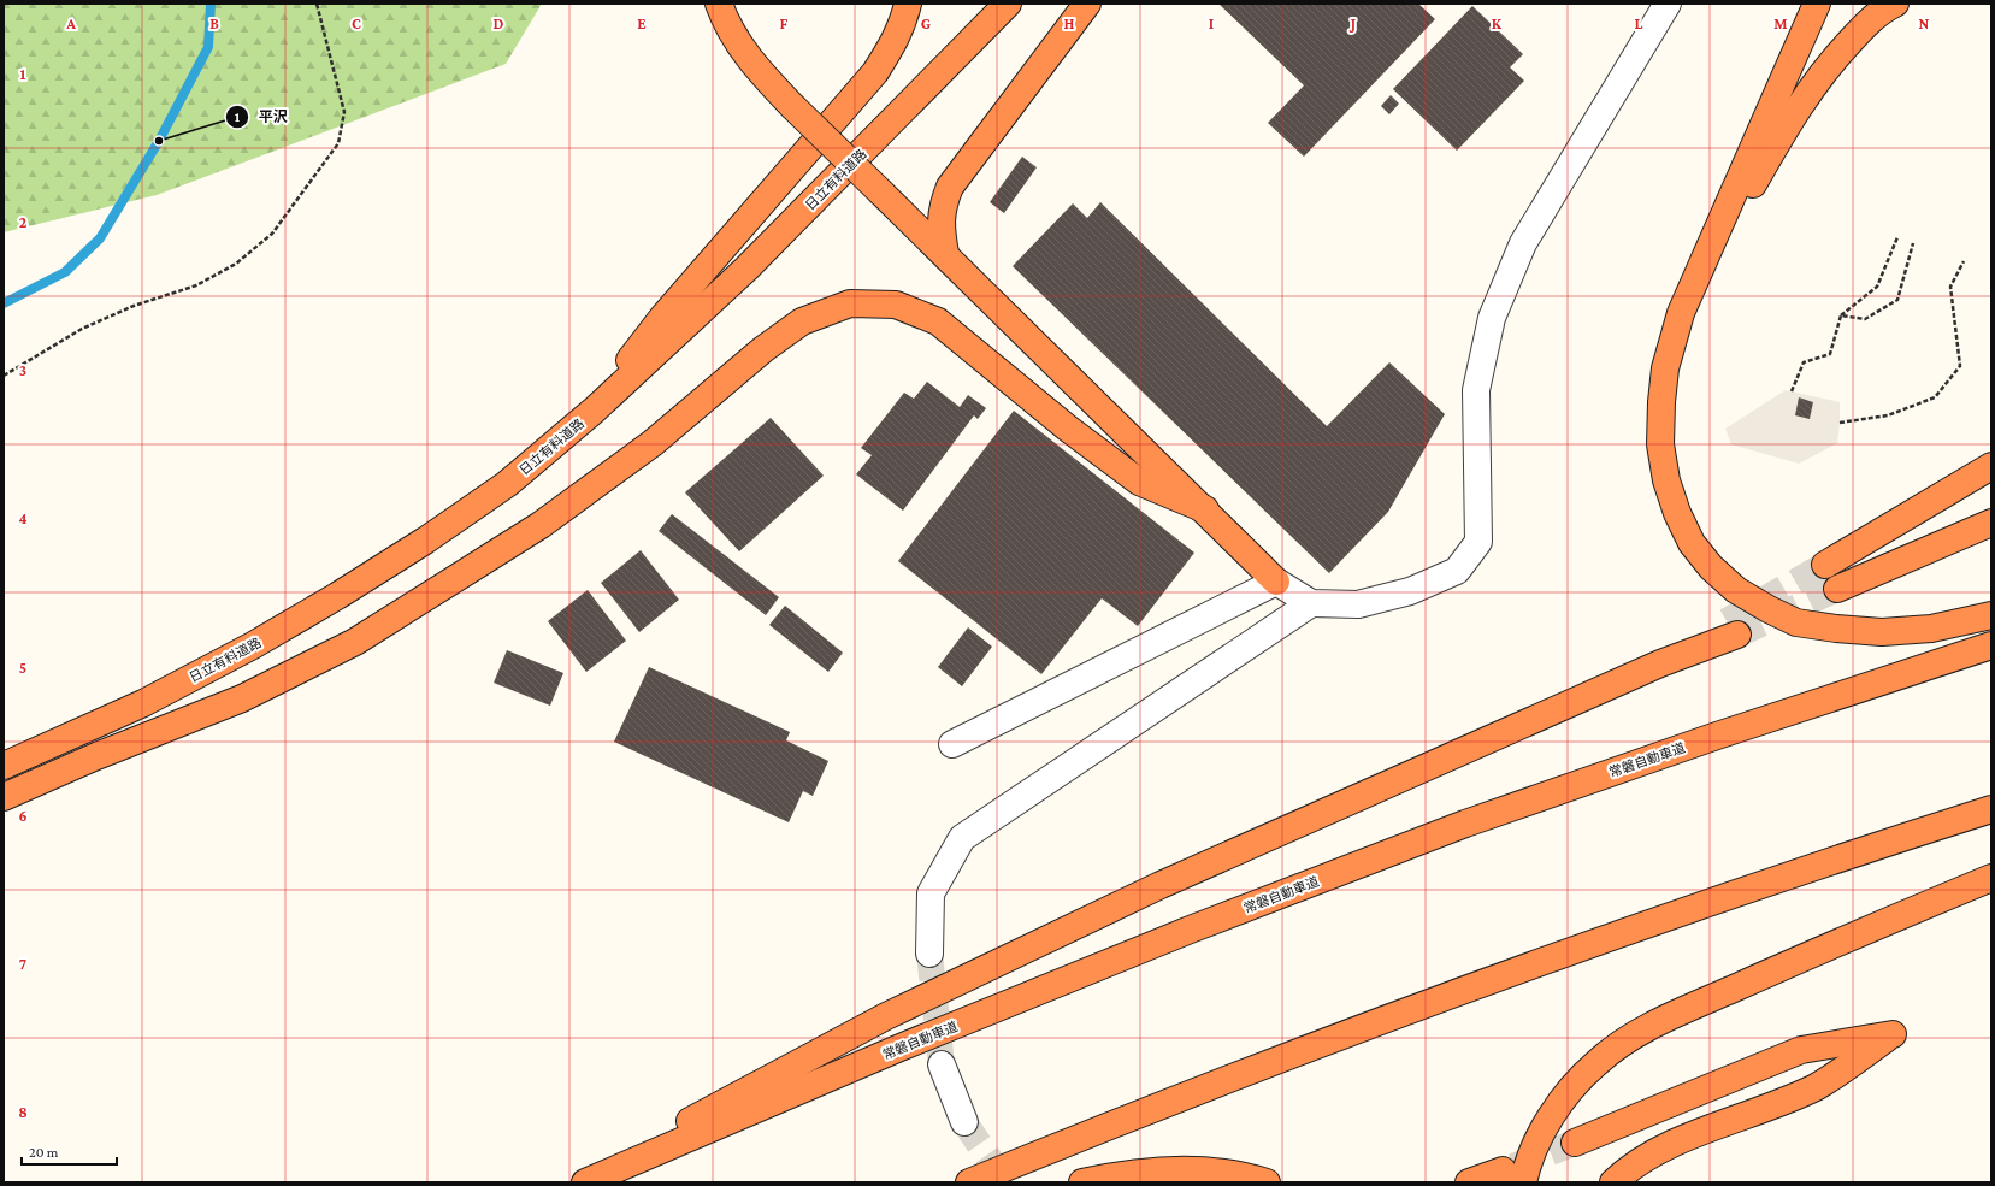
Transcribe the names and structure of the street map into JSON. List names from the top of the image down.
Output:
{
  "streets": {
    "highway": ["日立有料道路", "常磐自動車道"]
  },
  "places": ["平沢"],
  "scale_bar": "20 m",
  "grid": {
    "columns": [
      "A",
      "B",
      "C",
      "D",
      "E",
      "F",
      "G",
      "H",
      "I",
      "J",
      "K",
      "L",
      "M",
      "N"
    ],
    "rows": [
      "1",
      "2",
      "3",
      "4",
      "5",
      "6",
      "7",
      "8"
    ]
  }
}
